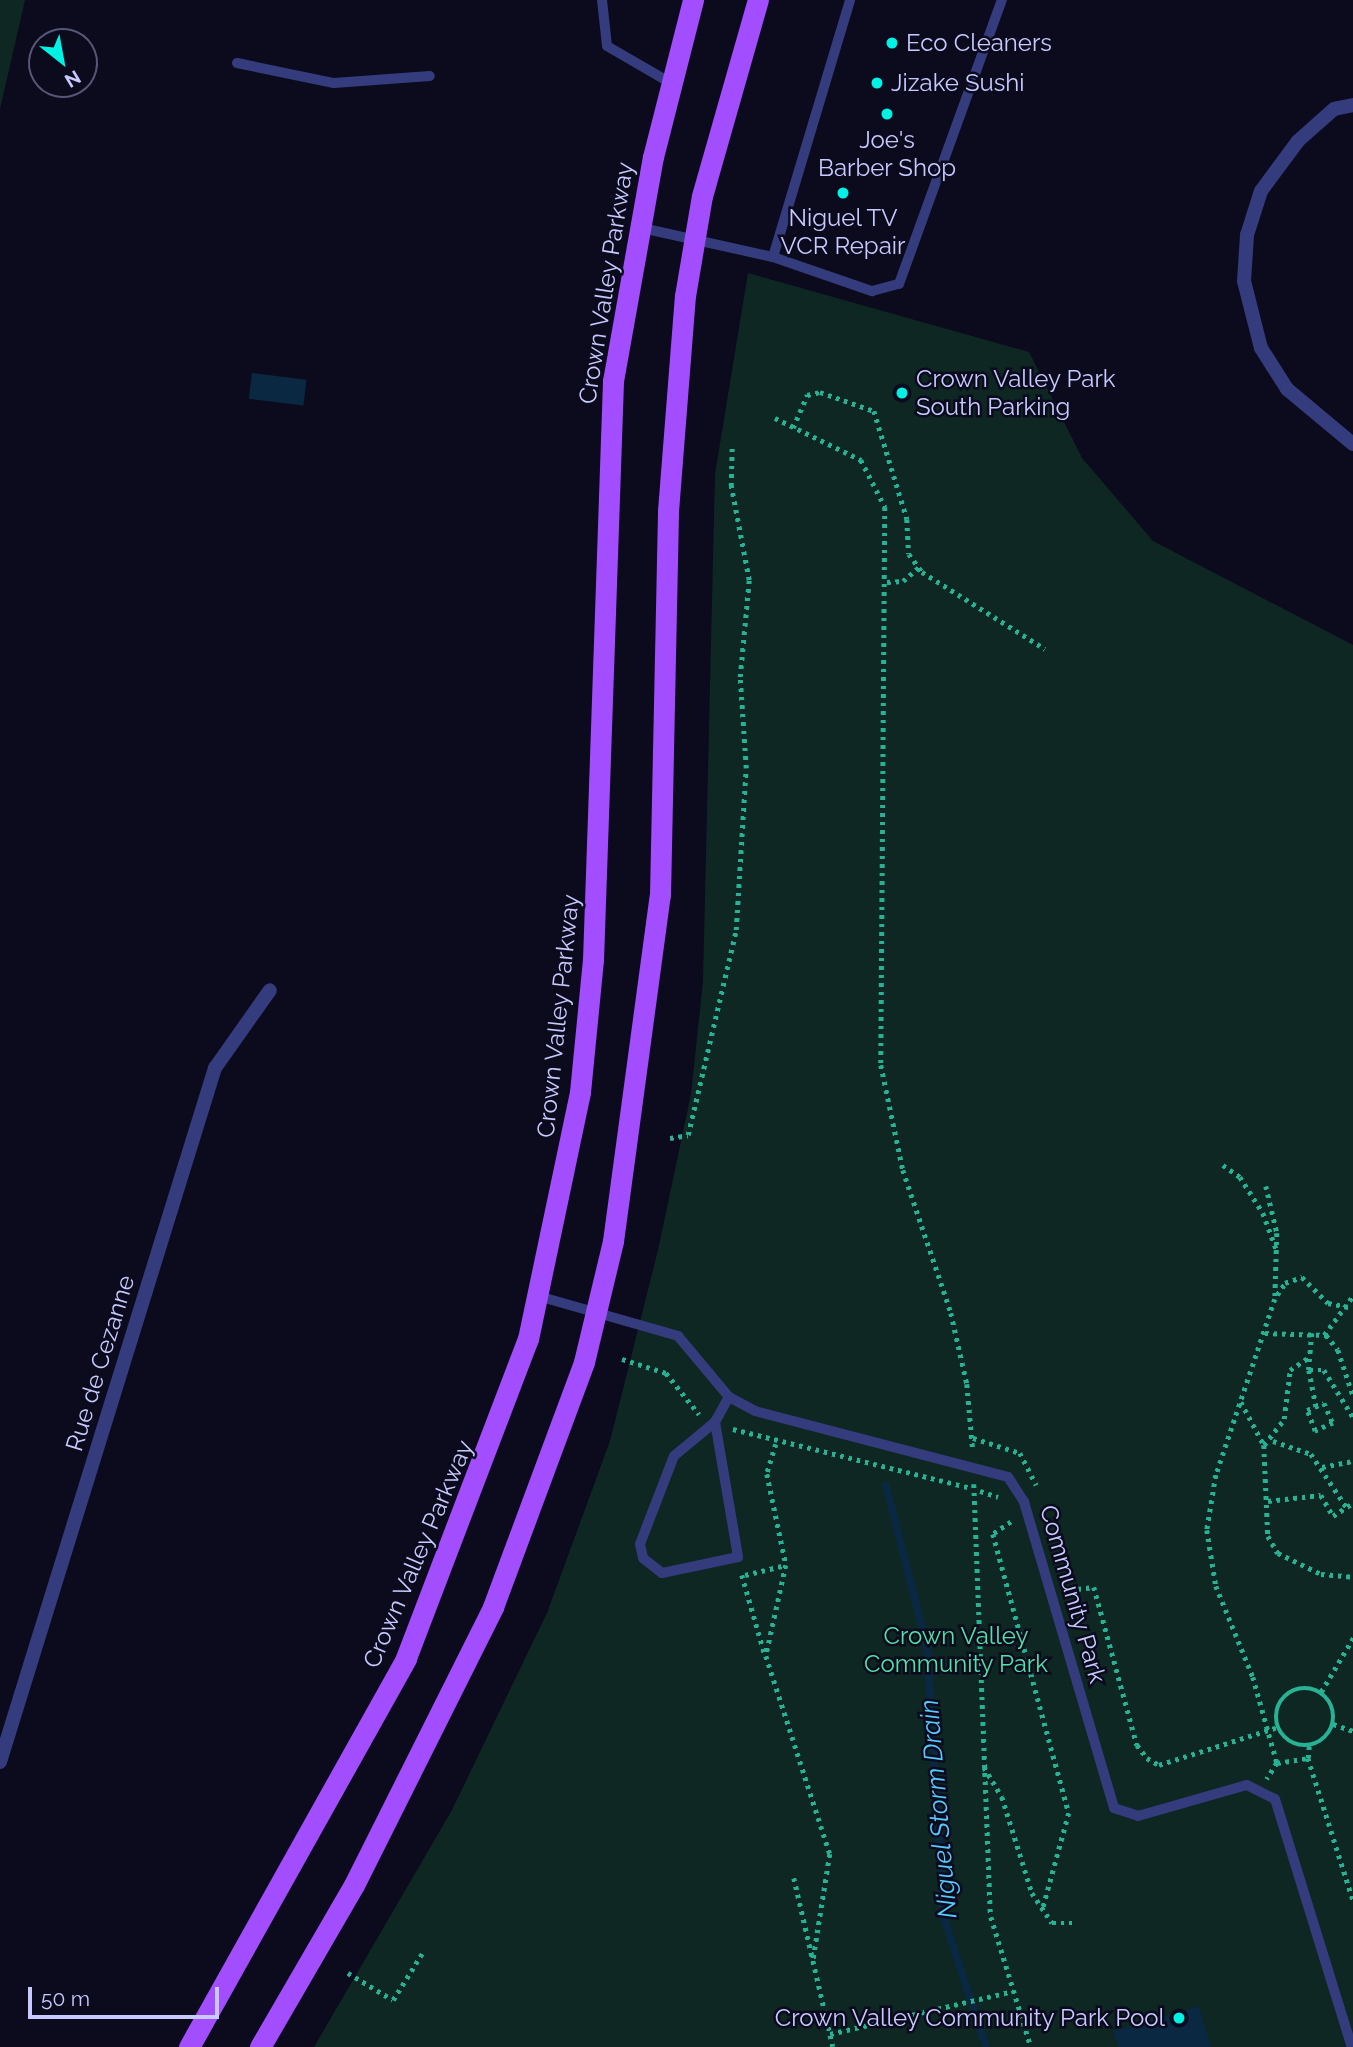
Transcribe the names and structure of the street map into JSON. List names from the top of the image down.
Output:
{
  "streets": {
    "main road": ["Crown Valley Parkway"],
    "street": ["Rue de Cezanne"],
    "lane": ["Community Park"]
  },
  "crossings": [
    ["Crown Valley Parkway", "Community Park"]
  ],
  "water": ["Niguel Storm Drain"],
  "parks": ["Crown Valley Community Park"],
  "places": [
    "Eco Cleaners",
    "Jizake Sushi",
    "Joe's Barber Shop",
    "Niguel TV VCR Repair",
    "Crown Valley Park South Parking",
    "Crown Valley Community Park Pool"
  ],
  "scale_bar": "50 m",
  "north": "bottom right"
}
